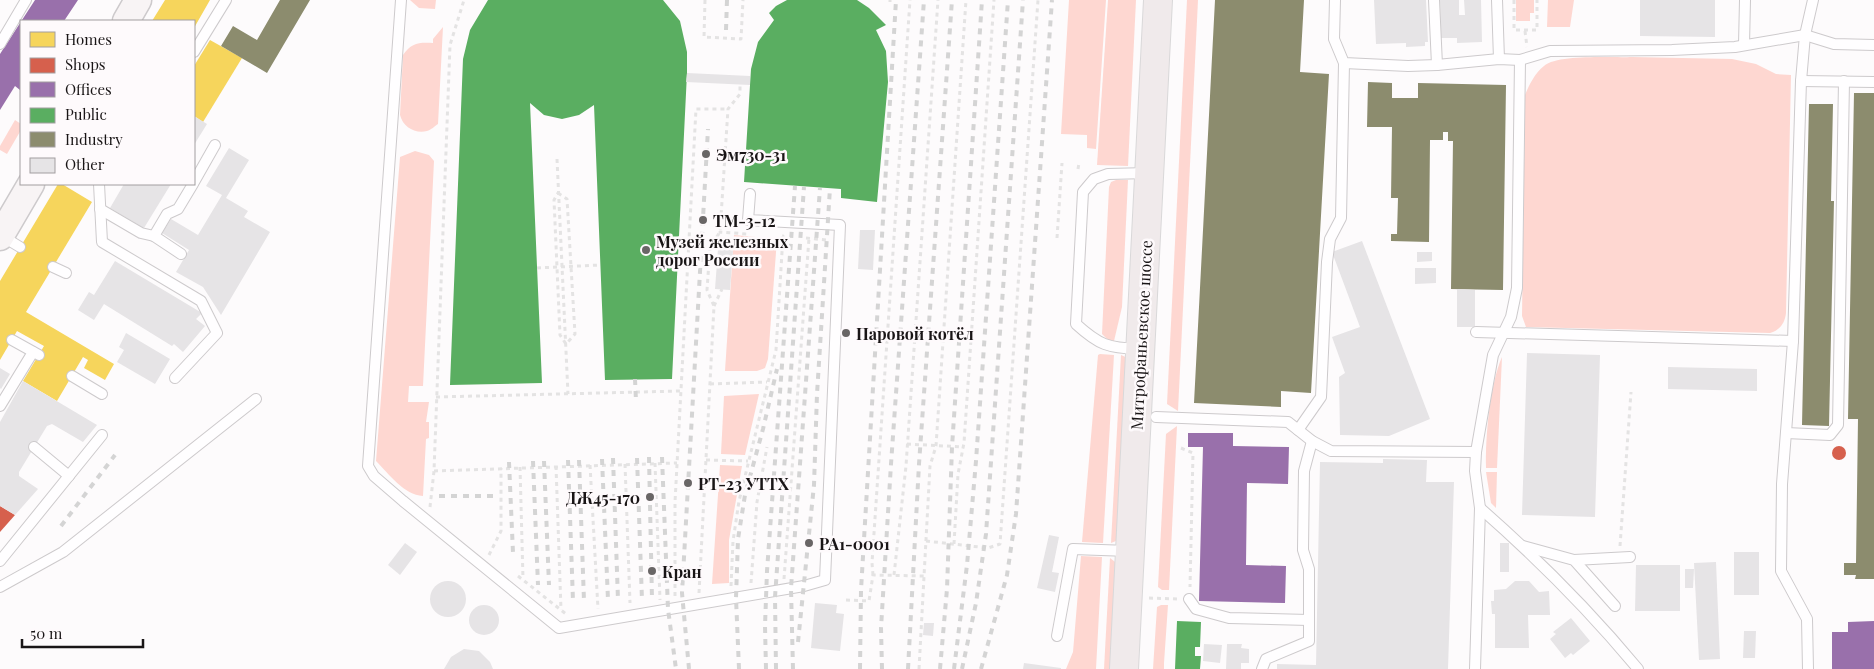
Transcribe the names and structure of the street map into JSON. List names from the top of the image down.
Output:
{
  "streets": {
    "main road": ["Митрофаньевское шоссе"]
  },
  "places": [
    "Эм730-31",
    "ТМ-3-12",
    "Музей железных дорог России",
    "Паровой котёл",
    "РТ-23 УТТХ",
    "ДЖ45-170",
    "РА1-0001",
    "Кран"
  ],
  "legend": [
    "Homes",
    "Shops",
    "Offices",
    "Public",
    "Industry",
    "Other"
  ],
  "scale_bar": "50 m"
}
